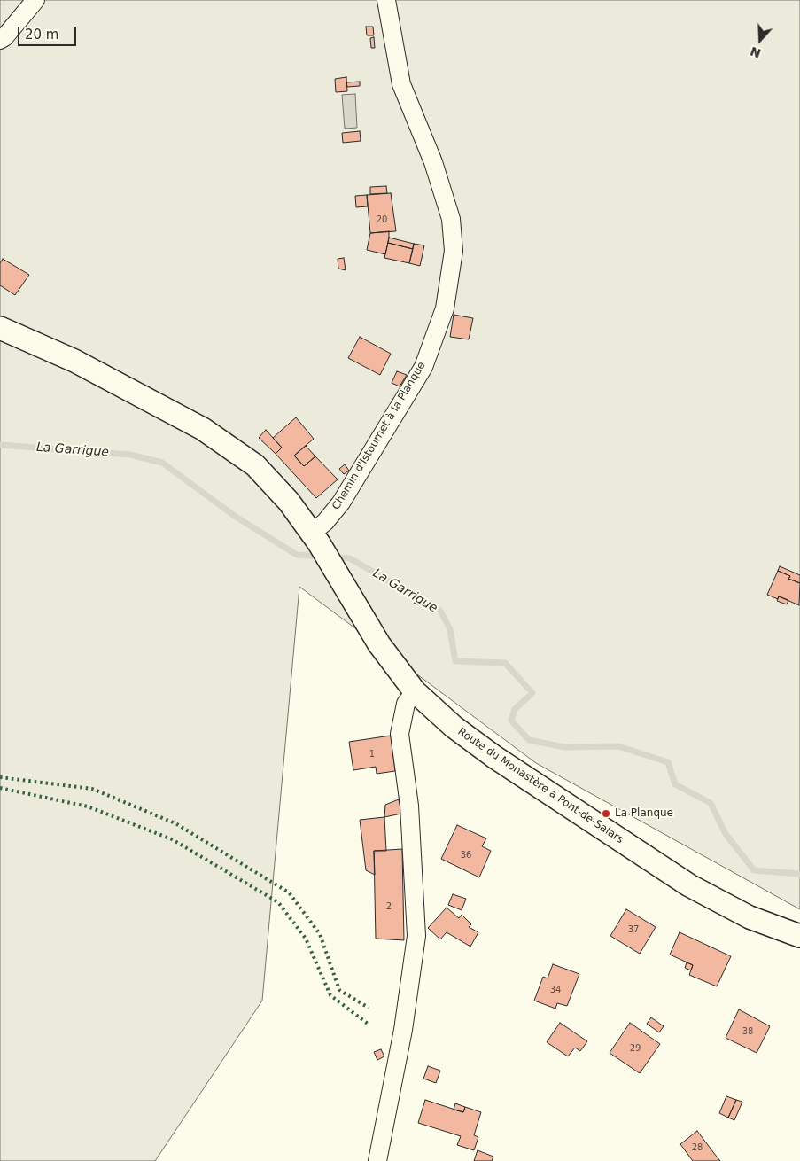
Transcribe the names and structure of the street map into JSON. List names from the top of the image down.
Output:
{
  "streets": {
    "street": ["Chemin d'Istournet à la Planque", "Route du Monastère à Pont-de-Salars"]
  },
  "crossings": [
    ["Chemin d'Istournet à la Planque", "Route du Monastère à Pont-de-Salars"]
  ],
  "water": ["La Garrigue"],
  "places": ["La Planque"],
  "house_numbers": [
    "20",
    "1",
    "36",
    "2",
    "37",
    "34",
    "38",
    "29",
    "28"
  ],
  "scale_bar": "20 m",
  "north": "bottom"
}
